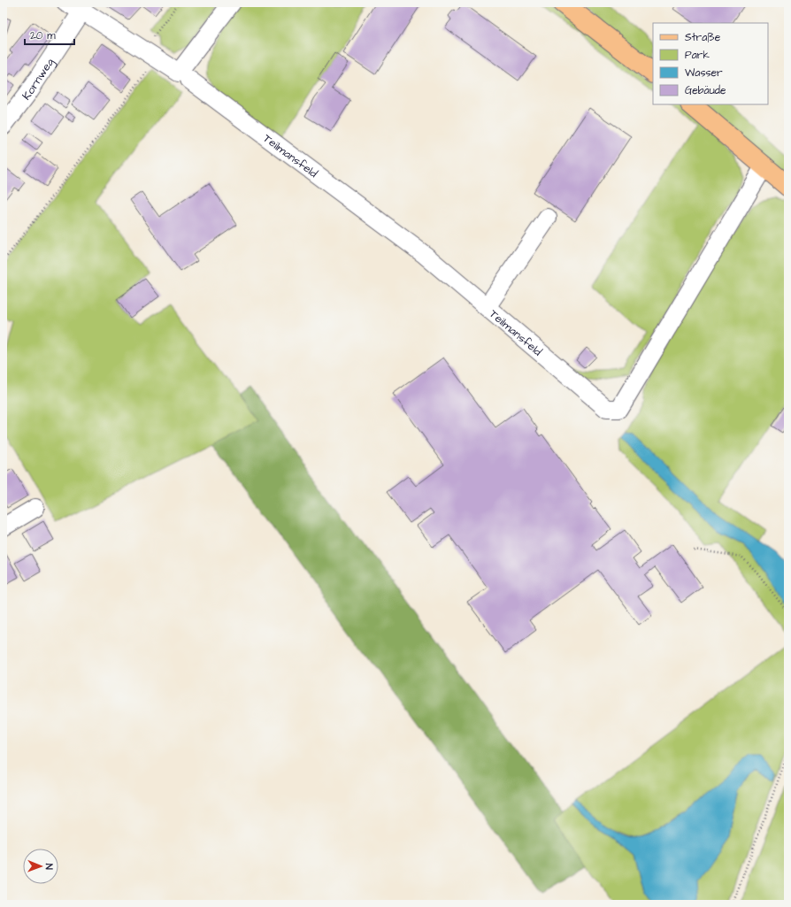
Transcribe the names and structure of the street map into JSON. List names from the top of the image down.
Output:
{
  "streets": {
    "street": ["Kornweg", "Teilmansfeld"]
  },
  "legend": [
    "Straße",
    "Park",
    "Wasser",
    "Gebäude"
  ],
  "scale_bar": "20 m",
  "north": "right"
}
